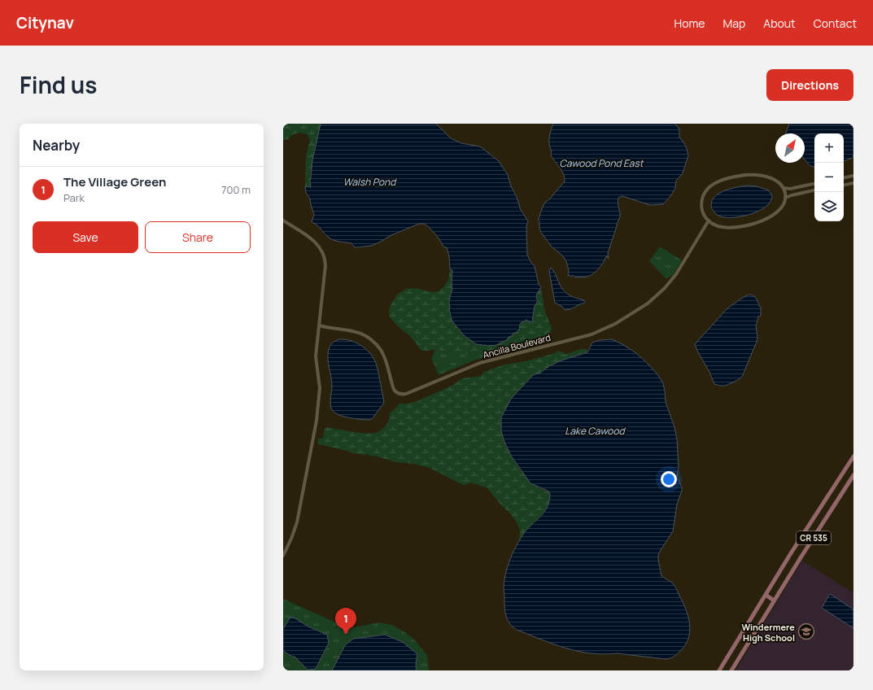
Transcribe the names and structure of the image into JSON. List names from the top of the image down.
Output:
{
  "streets": {
    "main road": ["CR 535"],
    "street": ["Ancilla Boulevard"]
  },
  "water": ["Cawood Pond East", "Walsh Pond", "Lake Cawood"],
  "places": {
    "school or university": ["Windermere High School"]
  },
  "north": "top right",
  "page": {
    "header": "Citynav",
    "nav": [
      "Home",
      "Map",
      "About",
      "Contact"
    ],
    "title": "Find us",
    "buttons": [
      "Directions",
      ["Save", "Share"]
    ],
    "heading": "Nearby",
    "map_buttons": ["+", "−"],
    "list": [
      {
        "mark": "1",
        "name": "The Village Green",
        "note": "Park",
        "value": "700 m"
      }
    ],
    "pins": "1"
  }
}
